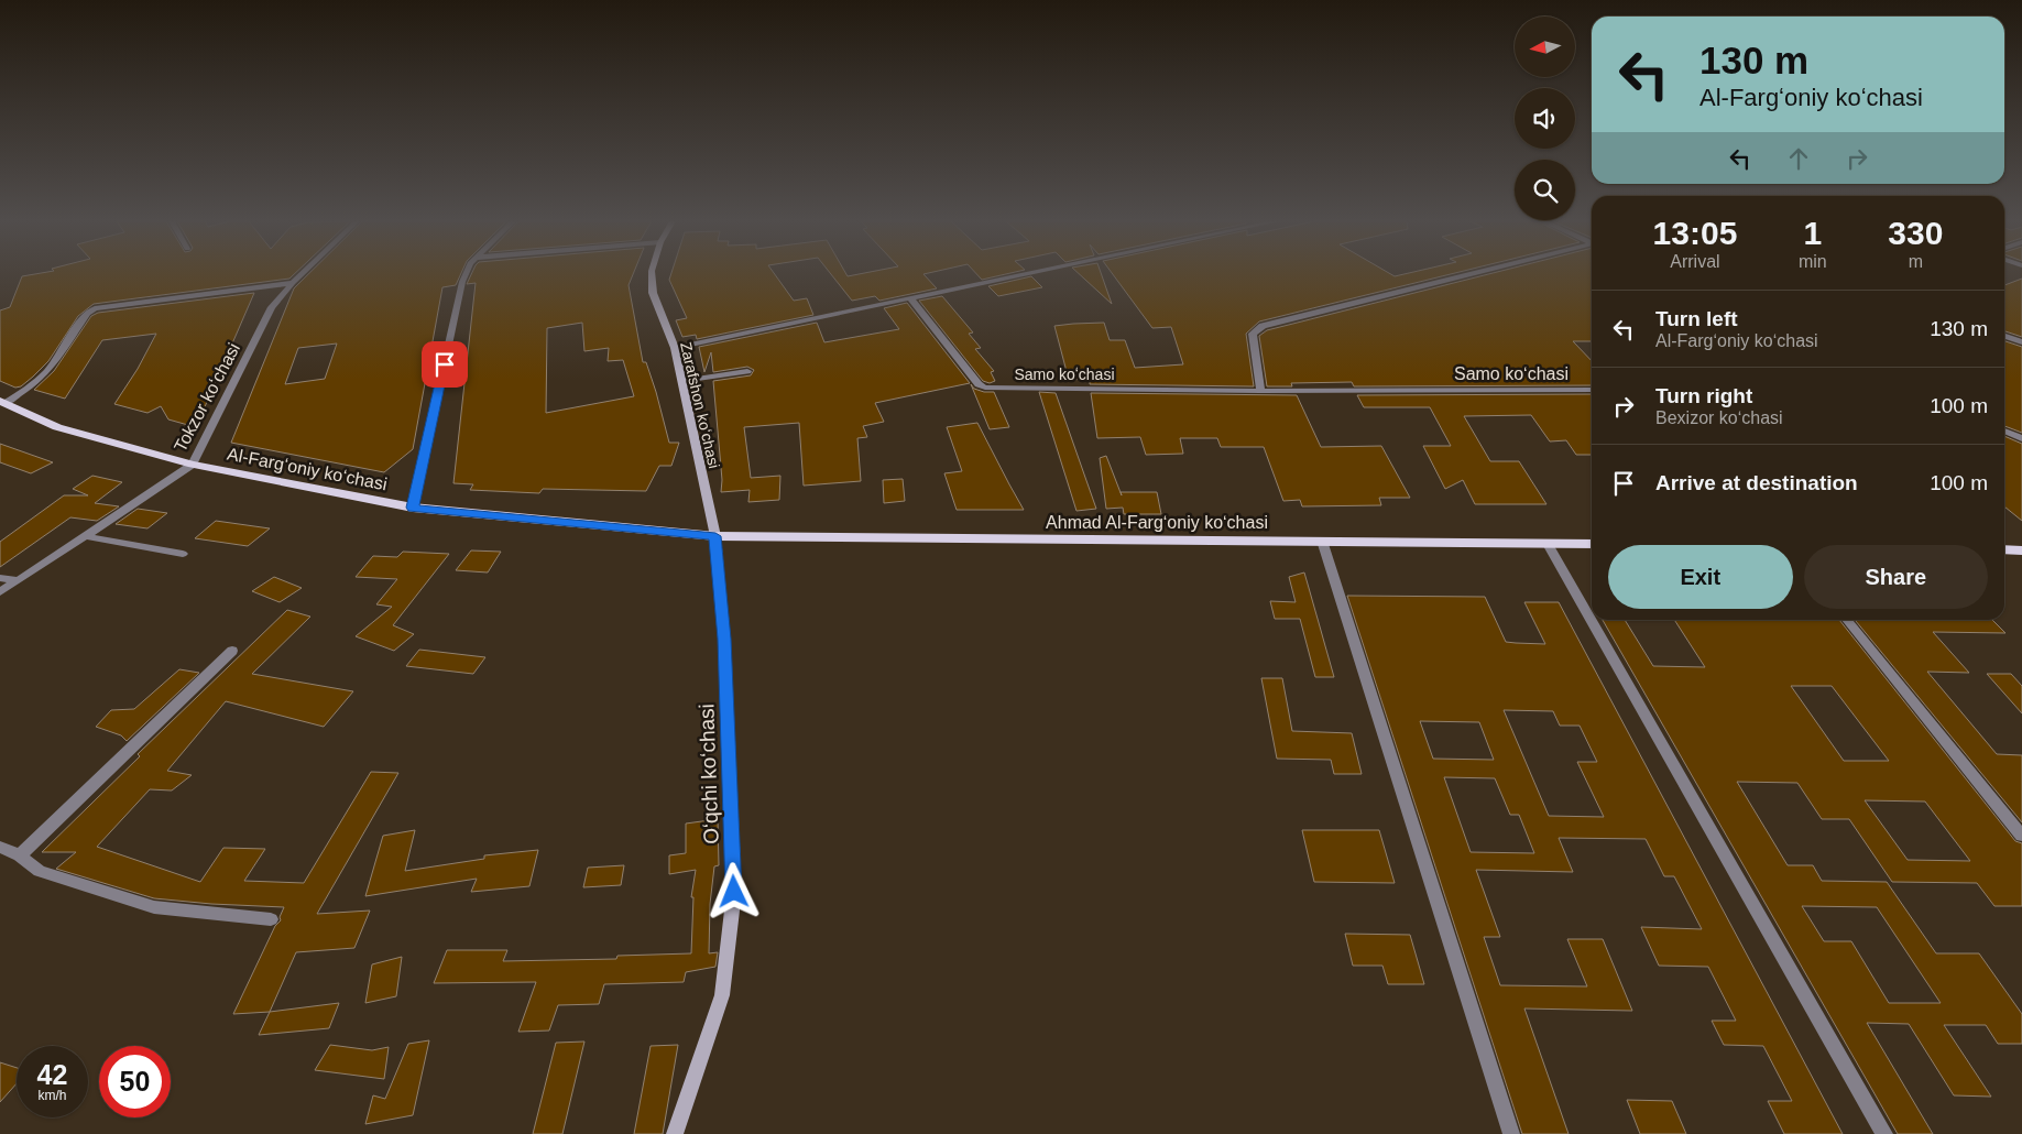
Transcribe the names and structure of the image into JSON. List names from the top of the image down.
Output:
{
  "streets": {
    "main road": [
      "Zarafshon koʻchasi",
      "Al-Fargʻoniy koʻchasi",
      "Ahmad Al-Fargʻoniy koʻchasi",
      "Oʻqchi koʻchasi"
    ],
    "street": ["Samo koʻchasi", "Tokzor koʻchasi"]
  },
  "crossings": [
    ["Tokzor koʻchasi", "Al-Fargʻoniy koʻchasi"],
    ["Zarafshon koʻchasi", "Al-Fargʻoniy koʻchasi"],
    ["Zarafshon koʻchasi", "Ahmad Al-Fargʻoniy koʻchasi"],
    ["Zarafshon koʻchasi", "Oʻqchi koʻchasi"],
    ["Al-Fargʻoniy koʻchasi", "Ahmad Al-Fargʻoniy koʻchasi"],
    ["Al-Fargʻoniy koʻchasi", "Oʻqchi koʻchasi"],
    ["Ahmad Al-Fargʻoniy koʻchasi", "Oʻqchi koʻchasi"]
  ],
  "north": "left",
  "page": {
    "turn": ["130 m", "Al-Fargʻoniy koʻchasi"],
    "eta": [
      "13:05",
      "Arrival",
      "1",
      "min",
      "330",
      "m"
    ],
    "list": [
      {
        "name": "Turn left",
        "note": "Al-Fargʻoniy koʻchasi",
        "value": "130 m"
      },
      {
        "name": "Turn right",
        "note": "Bexizor koʻchasi",
        "value": "100 m"
      },
      {
        "name": "Arrive at destination",
        "value": "100 m"
      }
    ],
    "buttons": ["Exit", "Share"],
    "speed": "42 km/h",
    "limit": "50"
  }
}
